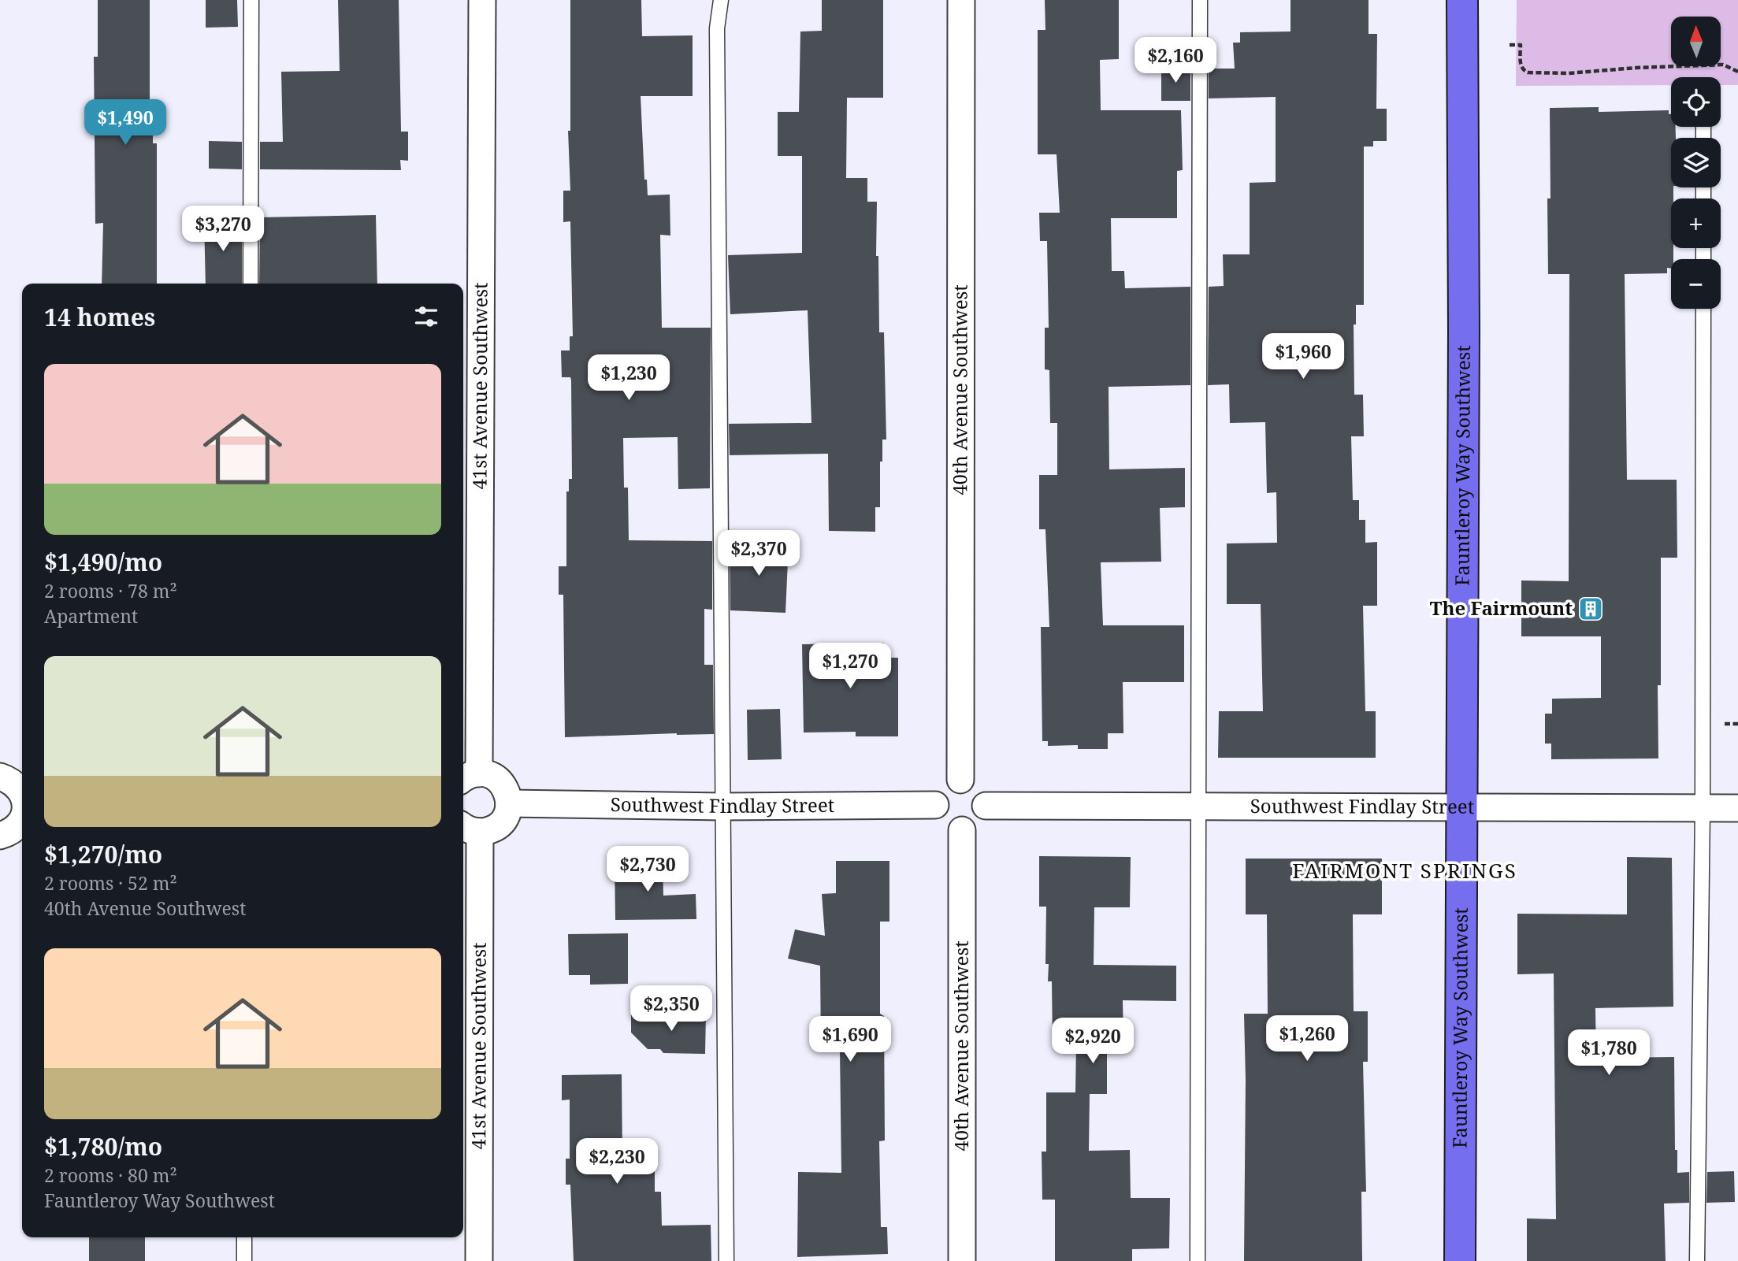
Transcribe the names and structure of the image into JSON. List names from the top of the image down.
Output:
{
  "streets": {
    "main road": ["Fauntleroy Way Southwest"],
    "street": ["41st Avenue Southwest", "40th Avenue Southwest", "Southwest Findlay Street"]
  },
  "crossings": [
    ["40th Avenue Southwest", "Southwest Findlay Street"],
    ["Fauntleroy Way Southwest", "Southwest Findlay Street"]
  ],
  "districts": ["FAIRMONT SPRINGS"],
  "places": {
    "building": ["The Fairmount"]
  },
  "north": "top",
  "page": {
    "map_buttons": ["+", "−"],
    "price": [
      "$2,160",
      "$1,490",
      "$3,270",
      "$1,960",
      "$1,230",
      "$2,370",
      "$1,270",
      "$2,730",
      "$2,350",
      "$1,260",
      "$1,690",
      "$2,920",
      "$1,780",
      "$2,230"
    ],
    "heading": "14 homes",
    "list": [
      {
        "name": "$1,490/mo",
        "note": "2 rooms · 78 m² · Apartment"
      },
      {
        "name": "$1,270/mo",
        "note": "2 rooms · 52 m² · 40th Avenue Southwest"
      },
      {
        "name": "$1,780/mo",
        "note": "2 rooms · 80 m² · Fauntleroy Way Southwest"
      }
    ]
  }
}
